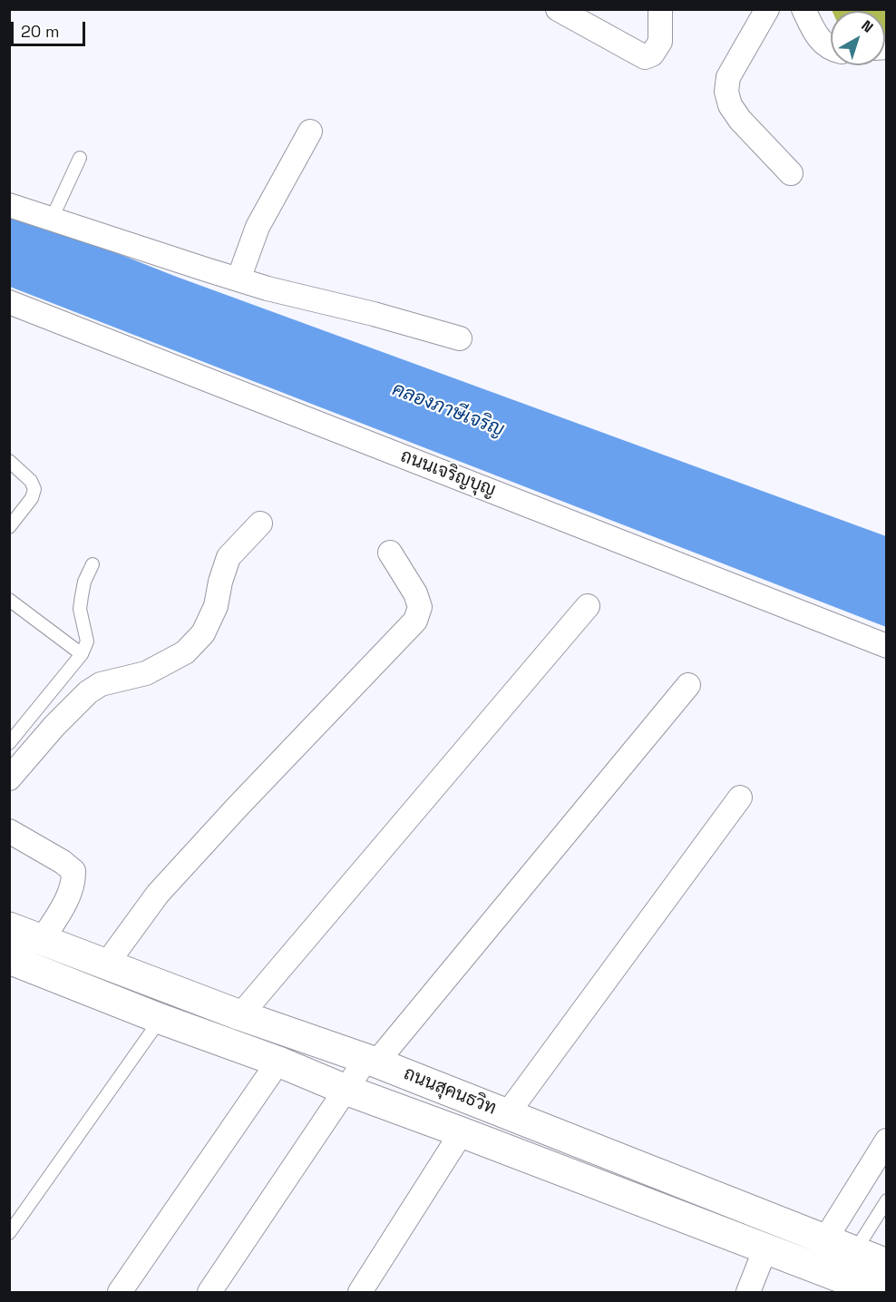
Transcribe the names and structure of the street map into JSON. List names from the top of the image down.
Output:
{
  "streets": {
    "main road": ["ถนนสุคนธวิท"],
    "street": ["ถนนเจริญบุญ"]
  },
  "water": ["คลองภาษีเจริญ"],
  "scale_bar": "20 m",
  "north": "top right"
}
